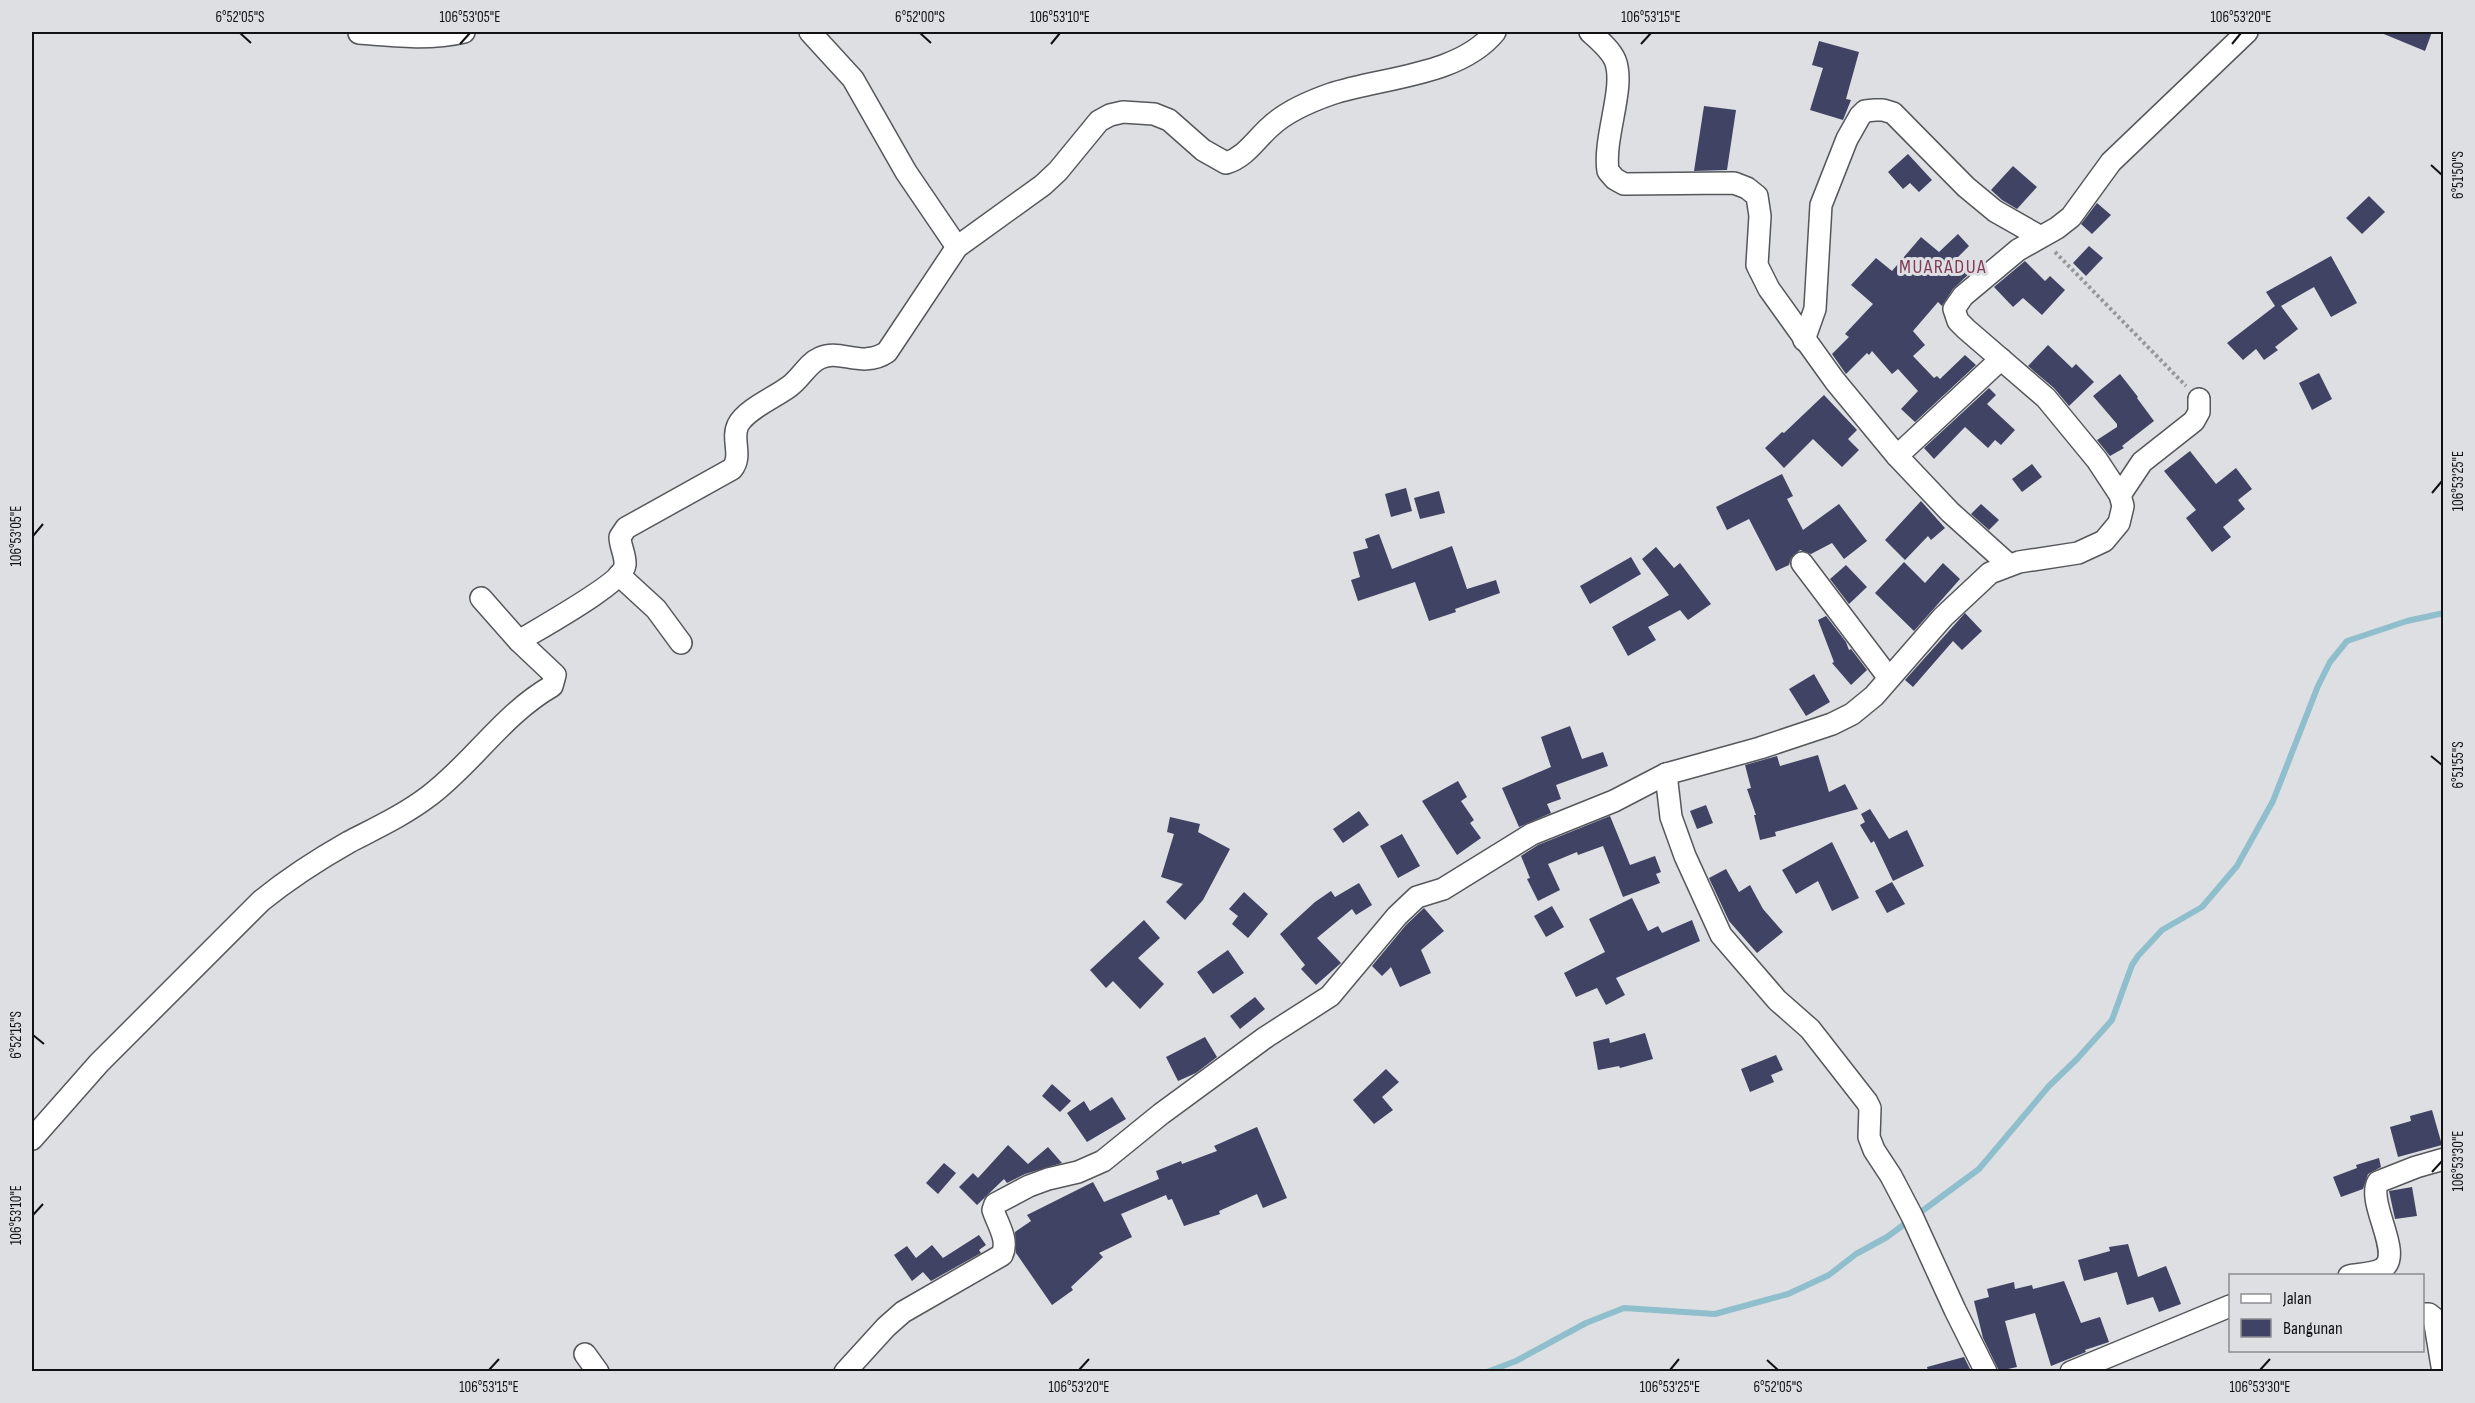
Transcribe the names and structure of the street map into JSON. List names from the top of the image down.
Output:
{
  "districts": ["MUARADUA"],
  "legend": ["Jalan", "Bangunan"],
  "coordinates": [
    "6°52'05\"S",
    "106°53'05\"E",
    "6°52'00\"S",
    "106°53'10\"E",
    "106°53'15\"E",
    "106°53'20\"E",
    "6°51'50\"S",
    "106°53'25\"E",
    "6°51'55\"S",
    "6°52'15\"S",
    "106°53'30\"E"
  ]
}
